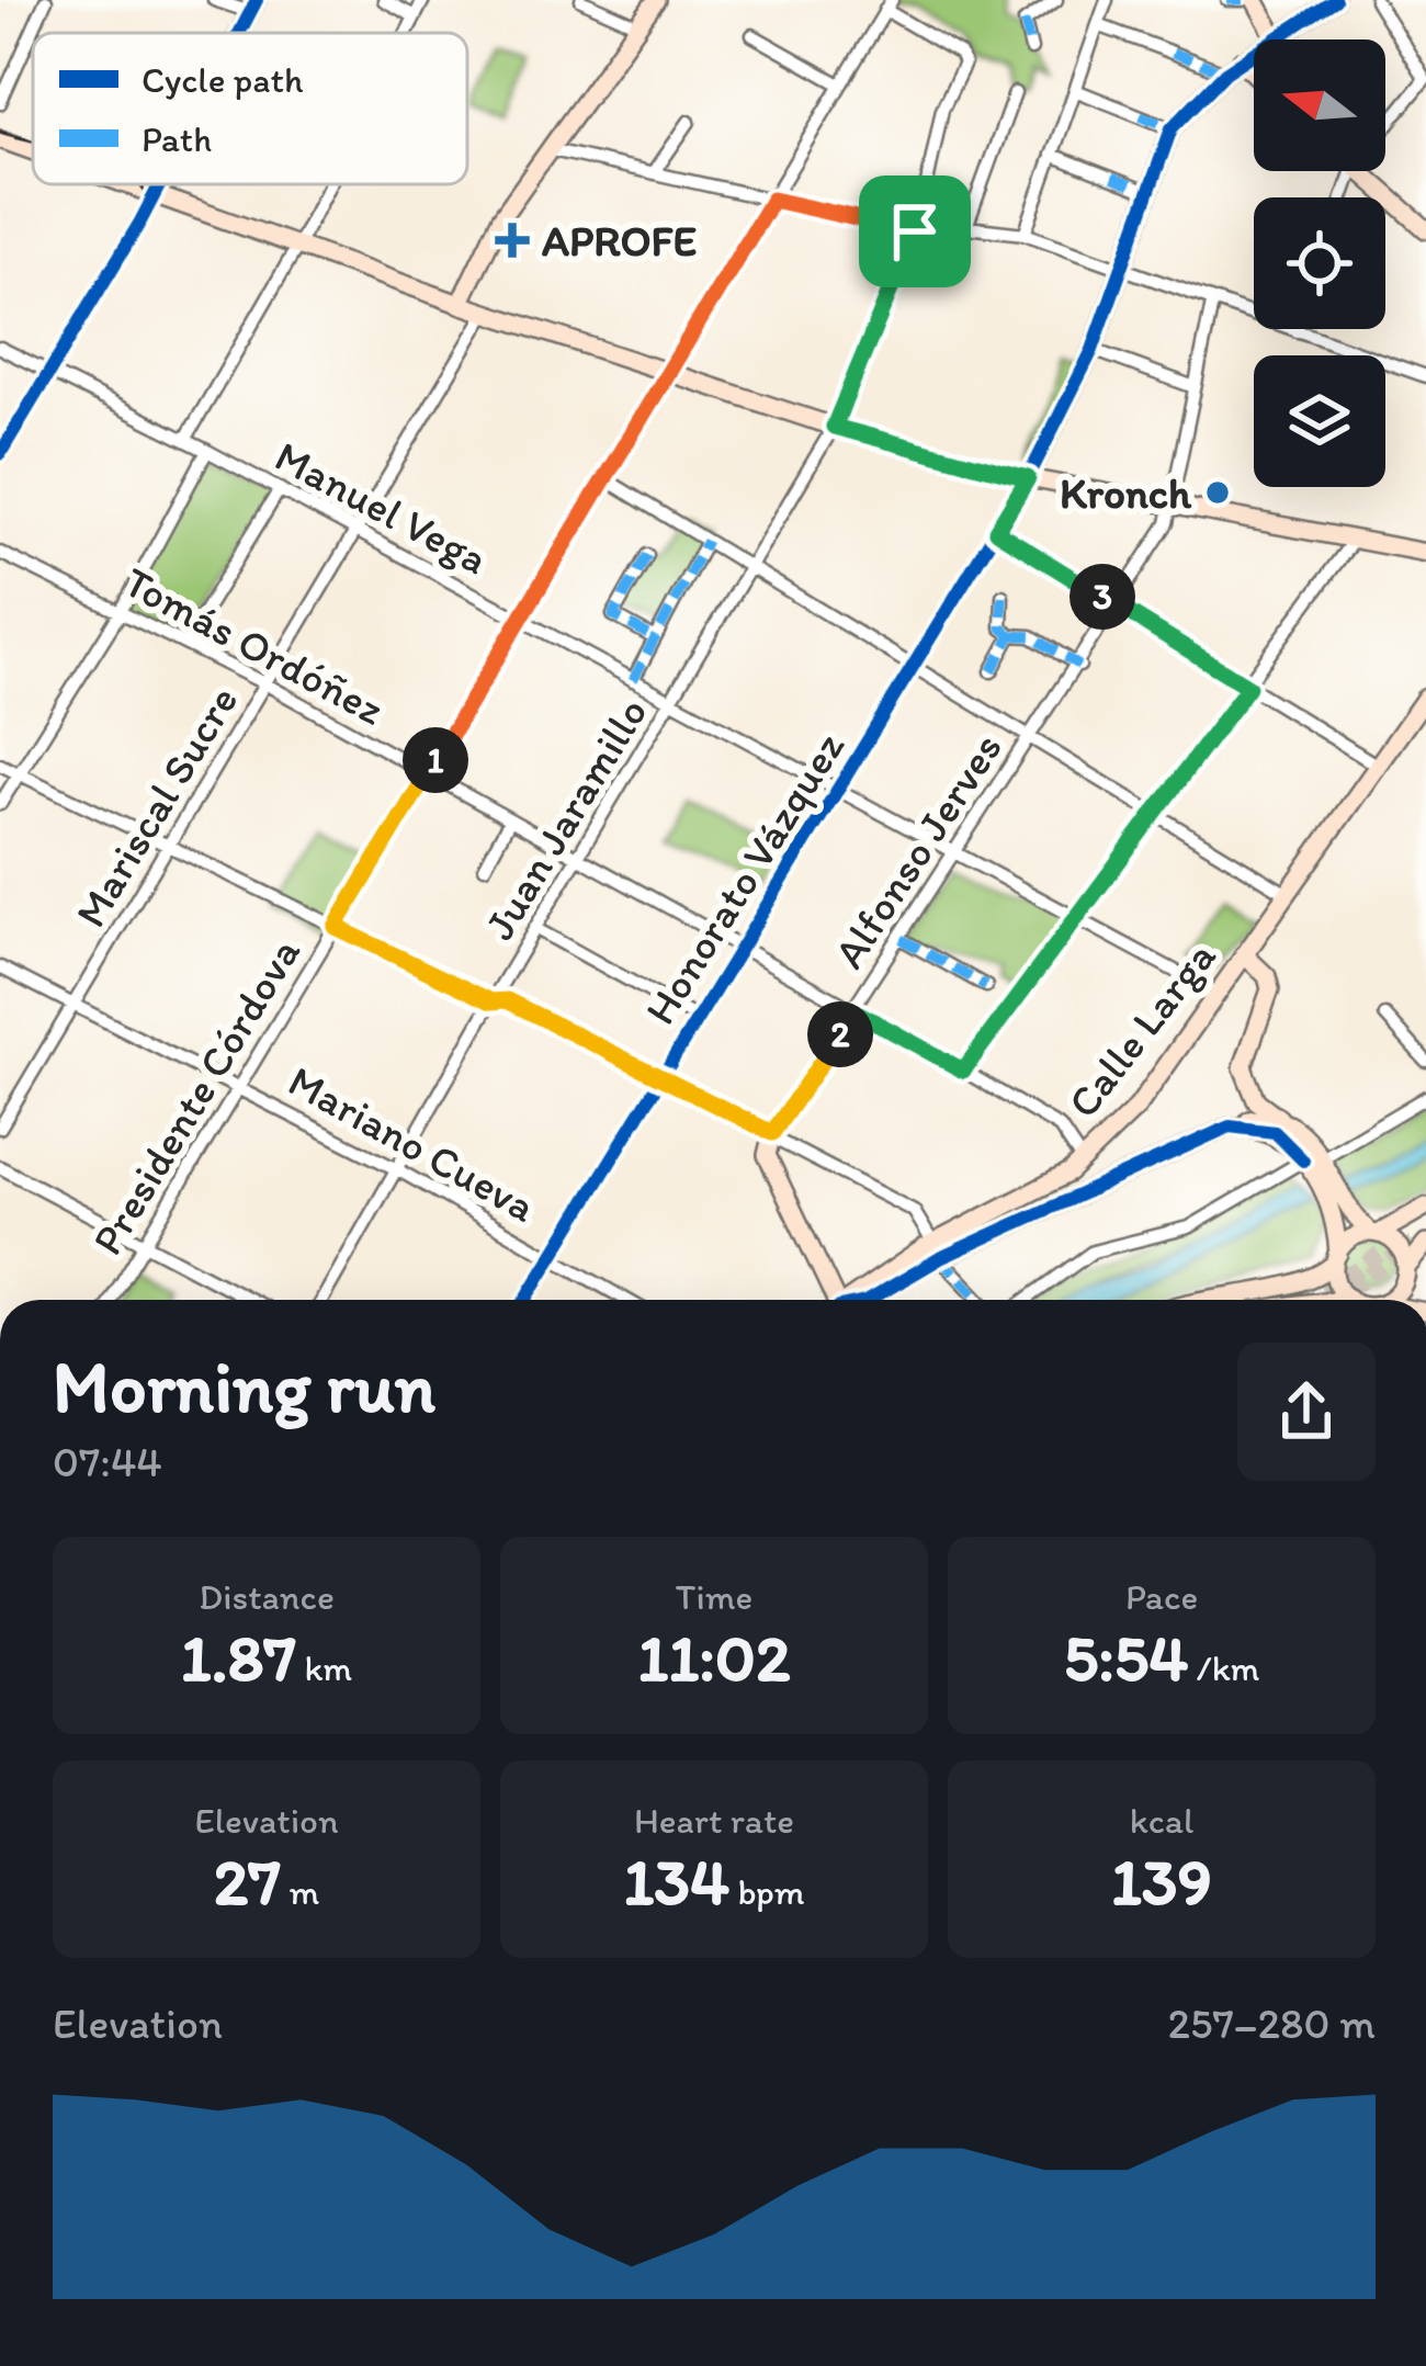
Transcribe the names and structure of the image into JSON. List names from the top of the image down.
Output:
{
  "streets": {
    "street": [
      "Manuel Vega",
      "Tomás Ordóñez",
      "Mariscal Sucre",
      "Juan Jaramillo",
      "Alfonso Jerves",
      "Honorato Vázquez",
      "Calle Larga",
      "Presidente Córdova",
      "Mariano Cueva"
    ]
  },
  "crossings": [
    ["Manuel Vega", "Mariscal Sucre"],
    ["Manuel Vega", "Juan Jaramillo"],
    ["Manuel Vega", "Alfonso Jerves"],
    ["Manuel Vega", "Honorato Vázquez"],
    ["Manuel Vega", "Calle Larga"],
    ["Manuel Vega", "Presidente Córdova"],
    ["Tomás Ordóñez", "Mariscal Sucre"],
    ["Tomás Ordóñez", "Juan Jaramillo"],
    ["Tomás Ordóñez", "Alfonso Jerves"],
    ["Tomás Ordóñez", "Honorato Vázquez"],
    ["Tomás Ordóñez", "Calle Larga"],
    ["Tomás Ordóñez", "Presidente Córdova"],
    ["Mariscal Sucre", "Mariano Cueva"],
    ["Juan Jaramillo", "Presidente Córdova"],
    ["Juan Jaramillo", "Mariano Cueva"],
    ["Honorato Vázquez", "Mariano Cueva"],
    ["Presidente Córdova", "Mariano Cueva"]
  ],
  "places": {
    "health": ["APROFE"],
    "other": ["Kronch"]
  },
  "legend": ["Cycle path", "Path"],
  "north": "left",
  "page": {
    "pins": ["3", "1", "2"],
    "heading": ["Morning run", "07:44"],
    "stats": [
      ["Distance", "1.87 km"],
      ["Time", "11:02"],
      ["Pace", "5:54 /km"],
      ["Elevation", "27 m"],
      ["Heart rate", "134 bpm"],
      ["kcal", "139"]
    ],
    "chart": ["Elevation", "257–280 m"]
  }
}
